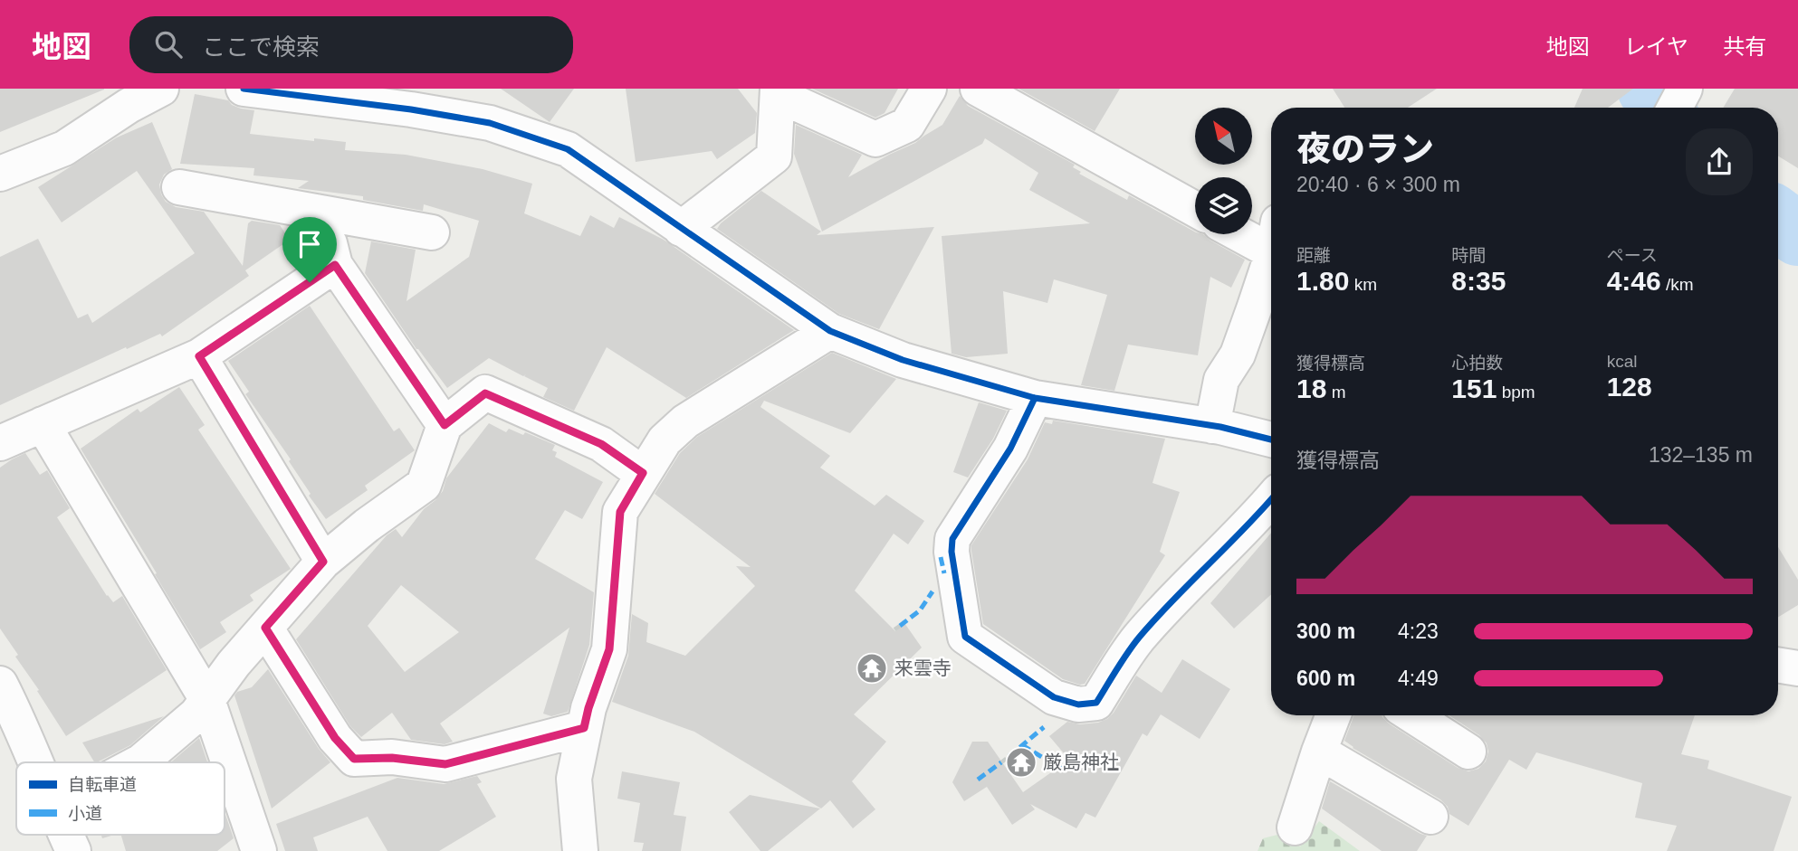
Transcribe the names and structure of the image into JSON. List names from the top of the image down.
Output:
{
  "places": {
    "temple": ["来雲寺", "厳島神社"]
  },
  "legend": ["自転車道", "小道"],
  "north": "top left",
  "page": {
    "header": "地図",
    "search": "ここで検索",
    "nav": ["地図", "レイヤ", "共有"],
    "heading": ["夜のラン", "20:40 · 6 × 300 m"],
    "stats": [
      ["距離", "1.80 km"],
      ["時間", "8:35"],
      ["ペース", "4:46 /km"],
      ["獲得標高", "18 m"],
      ["心拍数", "151 bpm"],
      ["kcal", "128"]
    ],
    "chart": ["獲得標高", "132–135 m"],
    "list": [
      {
        "name": "300 m",
        "note": "4:23"
      },
      {
        "name": "600 m",
        "note": "4:49"
      }
    ]
  }
}
